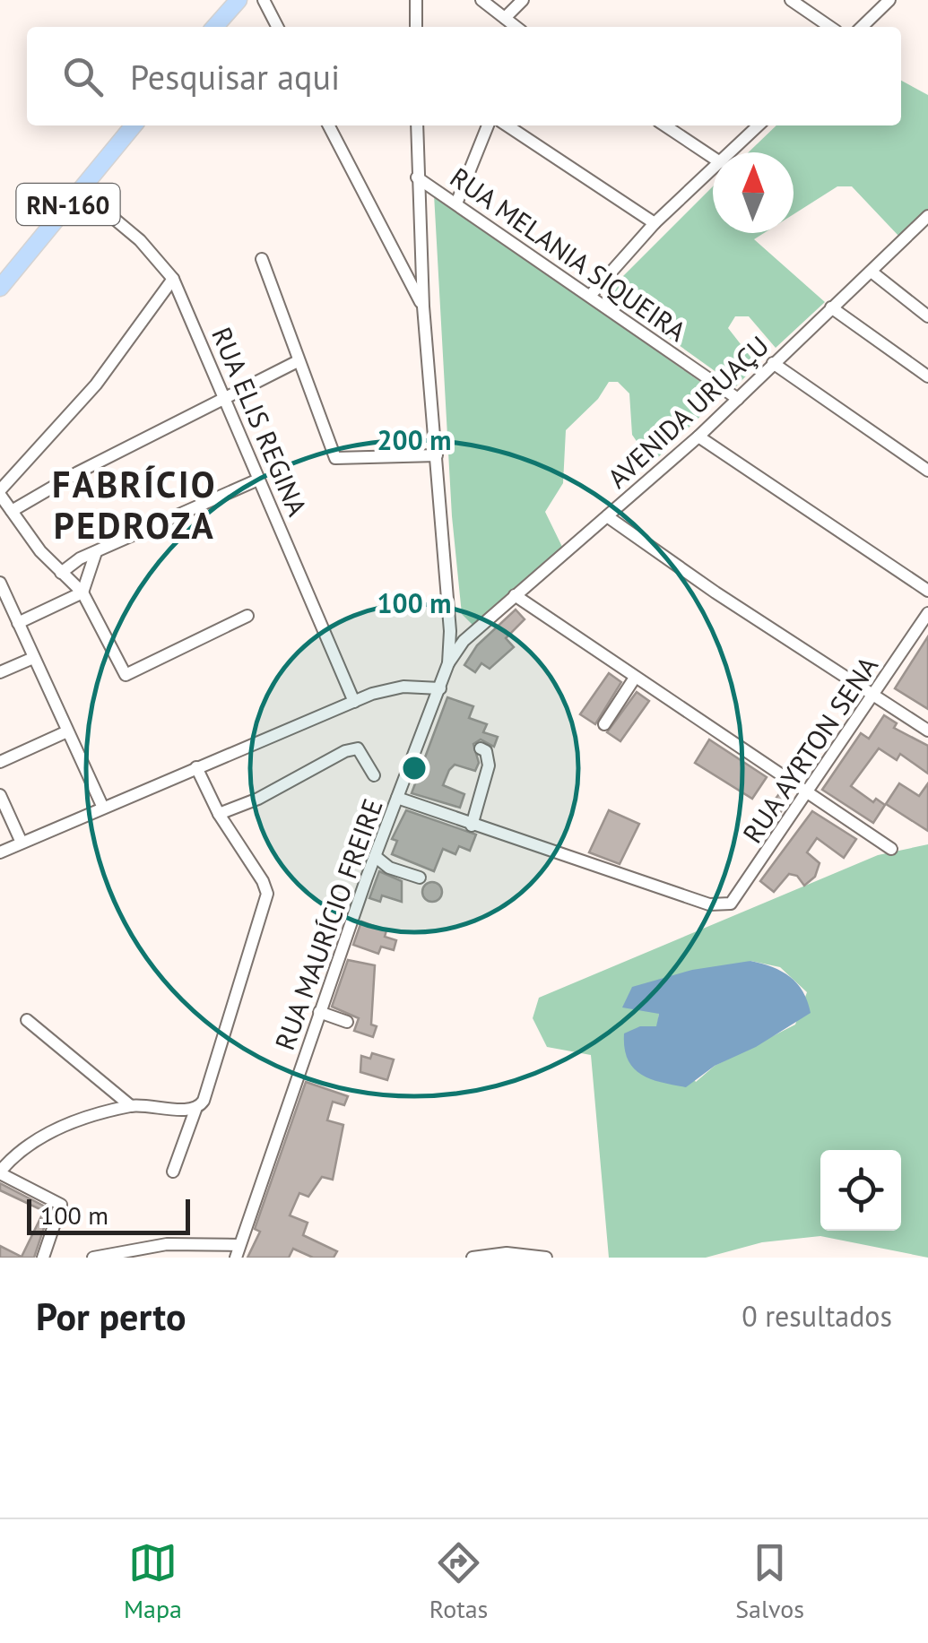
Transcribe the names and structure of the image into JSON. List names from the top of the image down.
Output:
{
  "streets": {
    "main road": ["RN-160"],
    "street": [
      "RUA MELANIA SIQUEIRA",
      "AVENIDA URUAÇU",
      "RUA ELIS REGINA",
      "RUA AYRTON SENA",
      "RUA MAURÍCIO FREIRE"
    ]
  },
  "crossings": [
    ["RN-160", "RUA ELIS REGINA"],
    ["RUA MELANIA SIQUEIRA", "AVENIDA URUAÇU"],
    ["RUA MELANIA SIQUEIRA", "RUA MAURÍCIO FREIRE"],
    ["AVENIDA URUAÇU", "RUA MAURÍCIO FREIRE"]
  ],
  "districts": ["FABRÍCIO PEDROZA"],
  "scale_bar": "100 m",
  "north": "top",
  "page": {
    "search": "Pesquisar aqui",
    "scale": "100 m",
    "heading": ["Por perto", "0 resultados"],
    "nav": ["Mapa", "Rotas", "Salvos"]
  },
  "rings": ["200 m", "100 m"]
}
